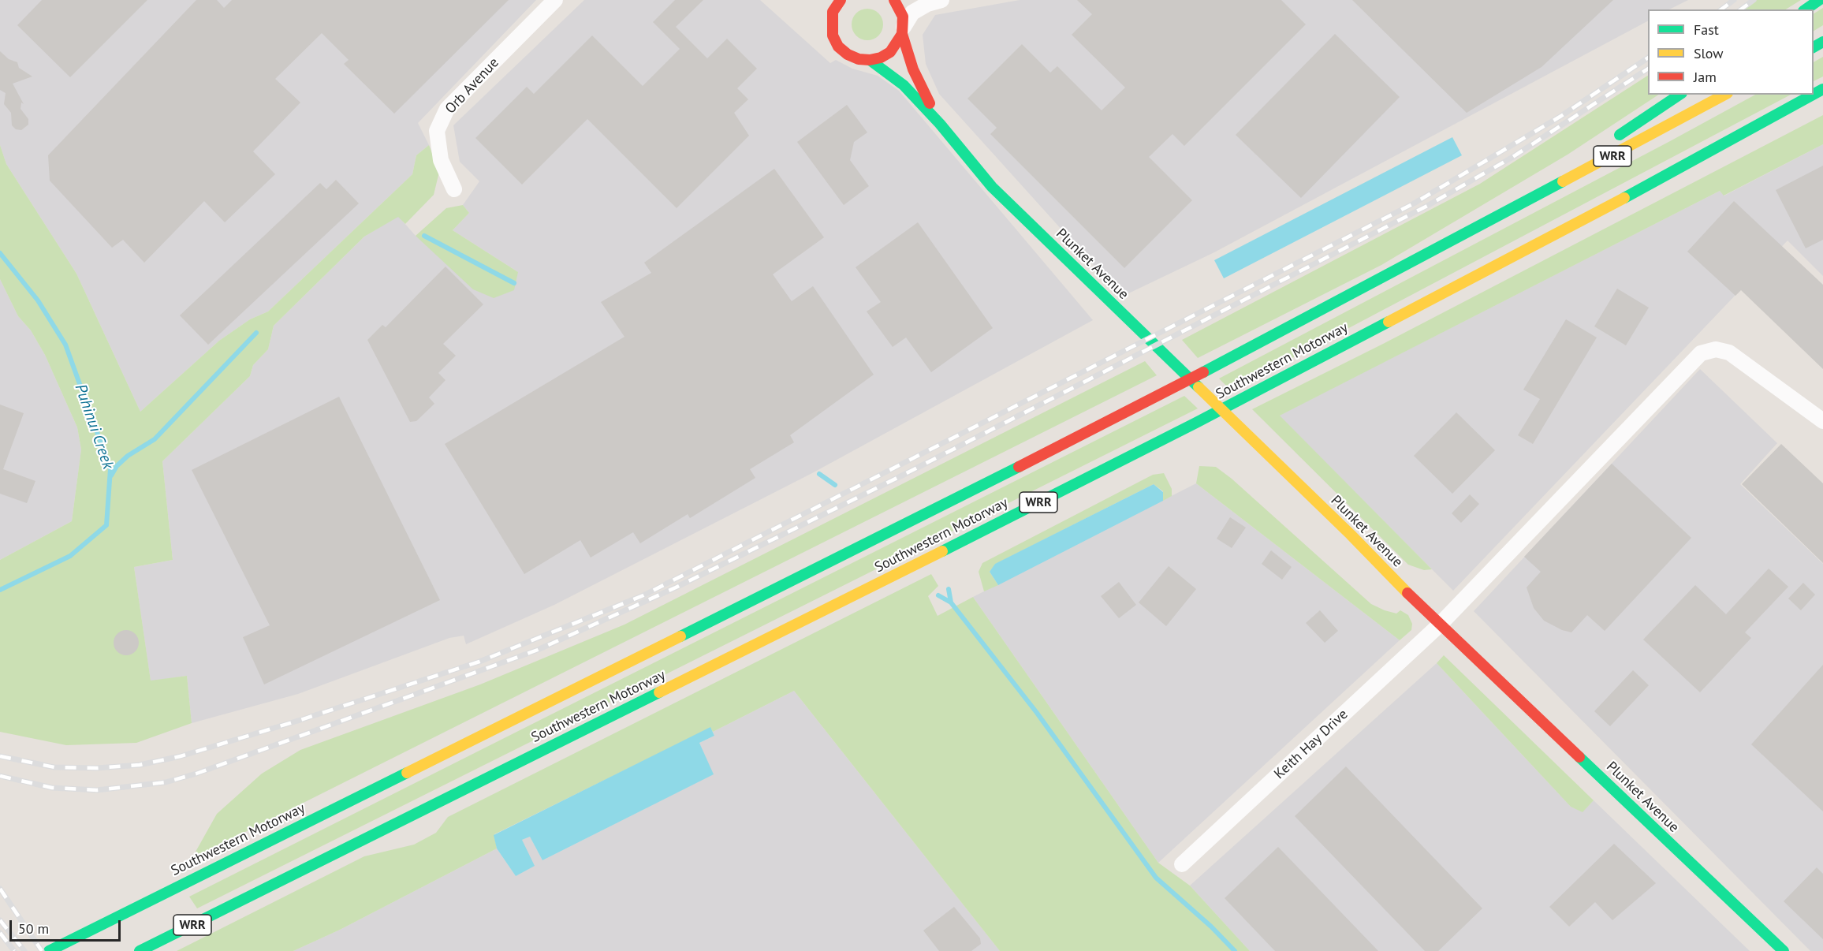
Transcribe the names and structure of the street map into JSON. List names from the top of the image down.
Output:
{
  "streets": {
    "main road": ["WRR", "Plunket Avenue", "Southwestern Motorway"],
    "street": ["Orb Avenue", "Keith Hay Drive"]
  },
  "crossings": [
    ["Plunket Avenue", "Keith Hay Drive"]
  ],
  "water": ["Puhinui Creek"],
  "legend": ["Fast", "Slow", "Jam"],
  "scale_bar": "50 m"
}
